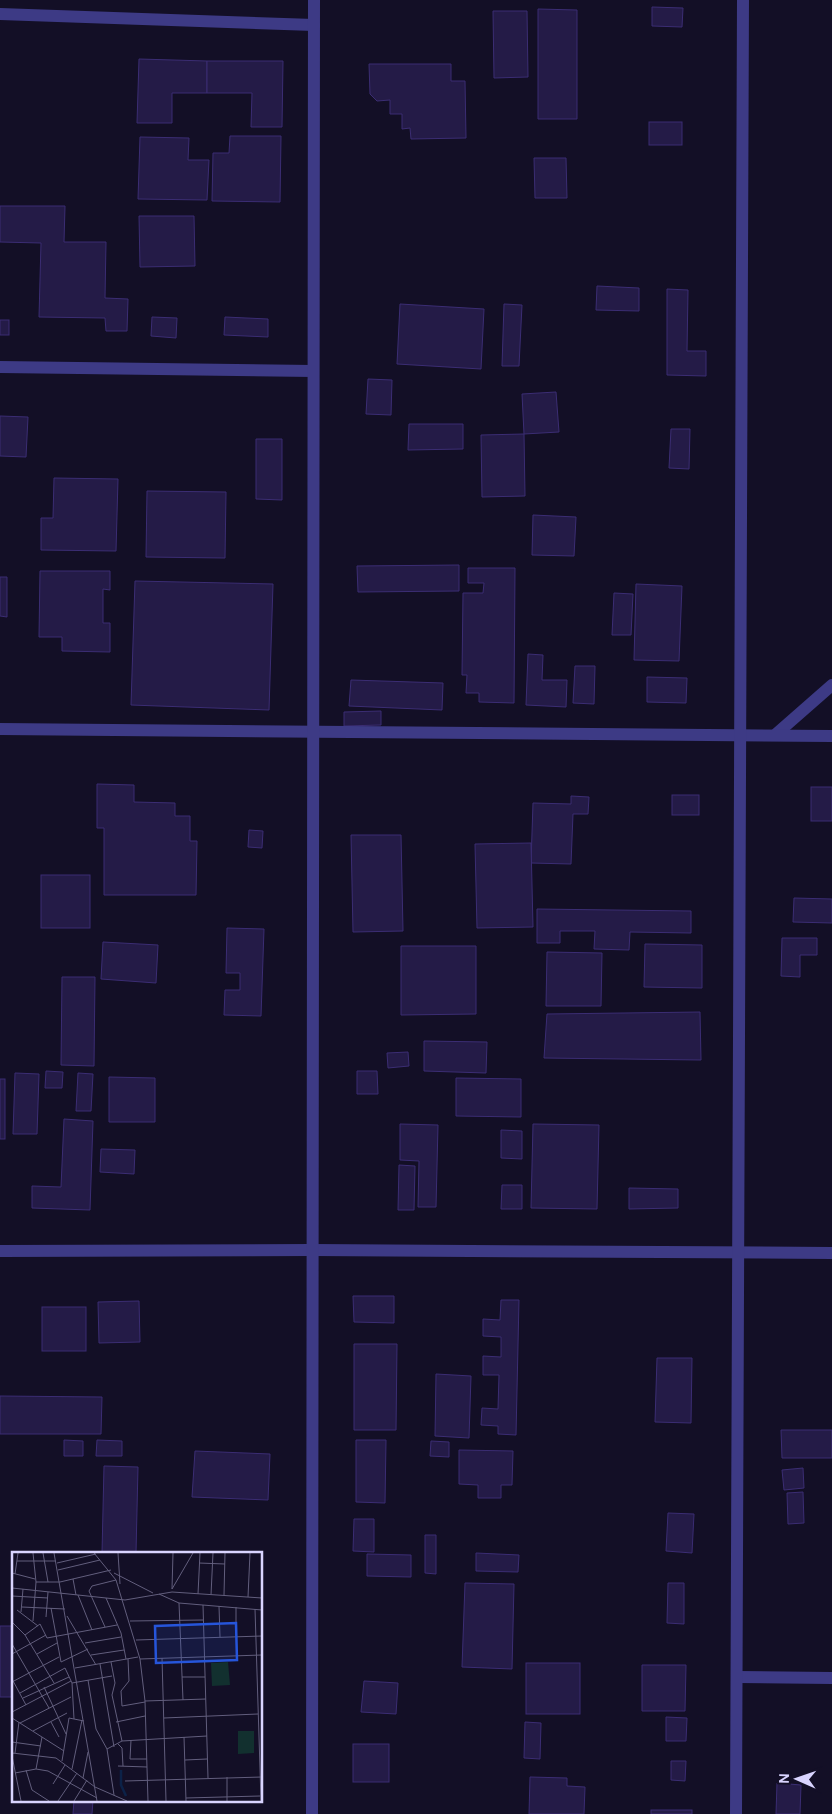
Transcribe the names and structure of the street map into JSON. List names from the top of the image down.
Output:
{
  "north": "left"
}
